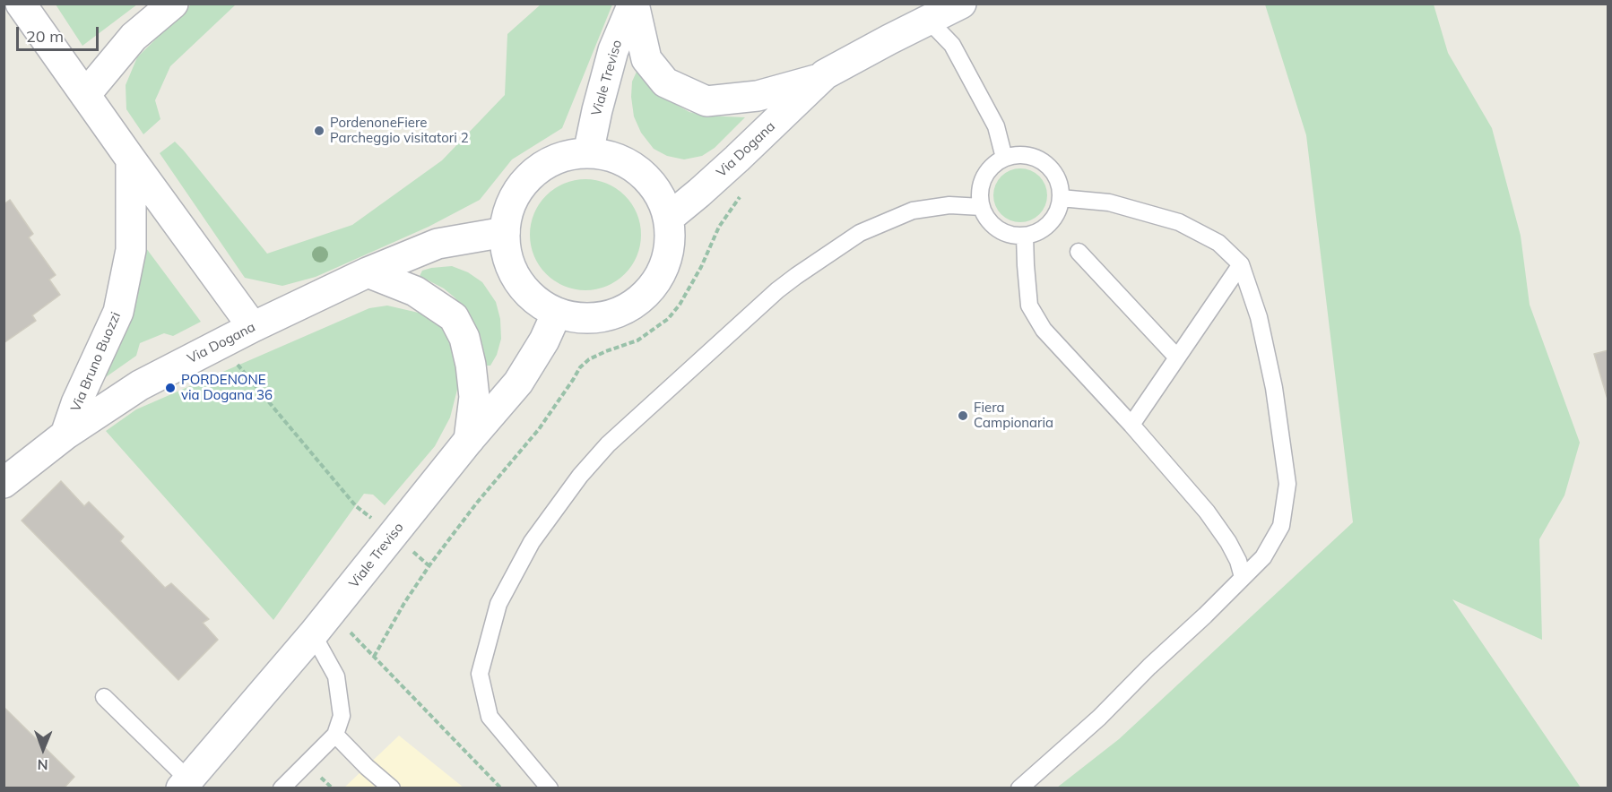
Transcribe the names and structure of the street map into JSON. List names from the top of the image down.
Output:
{
  "streets": {
    "street": ["Viale Treviso", "Via Dogana", "Via Bruno Buozzi"]
  },
  "crossings": [
    ["Viale Treviso", "Via Dogana"],
    ["Via Dogana", "Via Bruno Buozzi"]
  ],
  "places": ["PordenoneFiere Parcheggio visitatori 2", "PORDENONE via Dogana 36", "Fiera Campionaria"],
  "scale_bar": "20 m",
  "north": "bottom"
}
